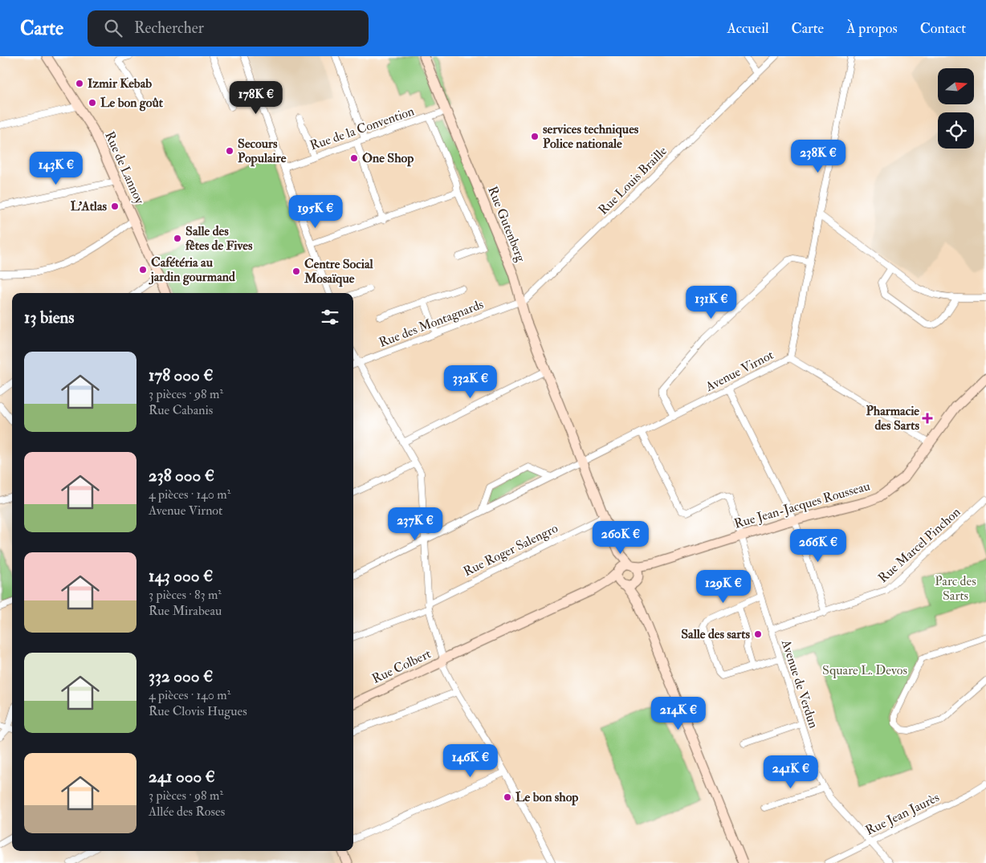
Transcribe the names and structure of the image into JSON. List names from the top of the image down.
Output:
{
  "streets": {
    "street": [
      "Rue de la Convention",
      "Rue de Lannoy",
      "Rue Louis Braille",
      "Rue Gutenberg",
      "Rue des Montagnards",
      "Avenue Virnot",
      "Rue Jean-Jacques Rousseau",
      "Rue Marcel Pinchon",
      "Rue Roger Salengro",
      "Rue Colbert",
      "Avenue de Verdun",
      "Rue Jean Jaurès"
    ]
  },
  "crossings": [
    ["Rue de la Convention", "Rue Gutenberg"],
    ["Rue Louis Braille", "Rue Gutenberg"],
    ["Rue Louis Braille", "Rue des Montagnards"],
    ["Rue Gutenberg", "Rue des Montagnards"],
    ["Rue Gutenberg", "Avenue Virnot"],
    ["Rue Gutenberg", "Rue Roger Salengro"],
    ["Avenue Virnot", "Avenue de Verdun"],
    ["Rue Jean-Jacques Rousseau", "Avenue de Verdun"],
    ["Rue Marcel Pinchon", "Avenue de Verdun"],
    ["Avenue de Verdun", "Rue Jean Jaurès"]
  ],
  "parks": ["Parc des Sarts", "Square L. Devos"],
  "places": {
    "other": [
      "Izmir Kebab",
      "Le bon goût",
      "services techniques Police nationale",
      "Secours Populaire",
      "One Shop",
      "L'Atlas",
      "Salle des fêtes de Fives",
      "Cafétéria au jardin gourmand",
      "Centre Social Mosaïque",
      "Salle des sarts",
      "Le bon shop"
    ],
    "health": ["Pharmacie des Sarts"]
  },
  "north": "right",
  "page": {
    "header": "Carte",
    "search": "Rechercher",
    "nav": [
      "Accueil",
      "Carte",
      "À propos",
      "Contact"
    ],
    "price": [
      "178K €",
      "238K €",
      "143K €",
      "195K €",
      "131K €",
      "332K €",
      "237K €",
      "260K €",
      "266K €",
      "129K €",
      "214K €",
      "146K €",
      "241K €"
    ],
    "heading": "13 biens",
    "list": [
      {
        "name": "178 000 €",
        "note": "3 pièces · 98 m² · Rue Cabanis"
      },
      {
        "name": "238 000 €",
        "note": "4 pièces · 140 m² · Avenue Virnot"
      },
      {
        "name": "143 000 €",
        "note": "3 pièces · 83 m² · Rue Mirabeau"
      },
      {
        "name": "332 000 €",
        "note": "4 pièces · 140 m² · Rue Clovis Hugues"
      },
      {
        "name": "241 000 €",
        "note": "3 pièces · 98 m² · Allée des Roses"
      }
    ]
  }
}
